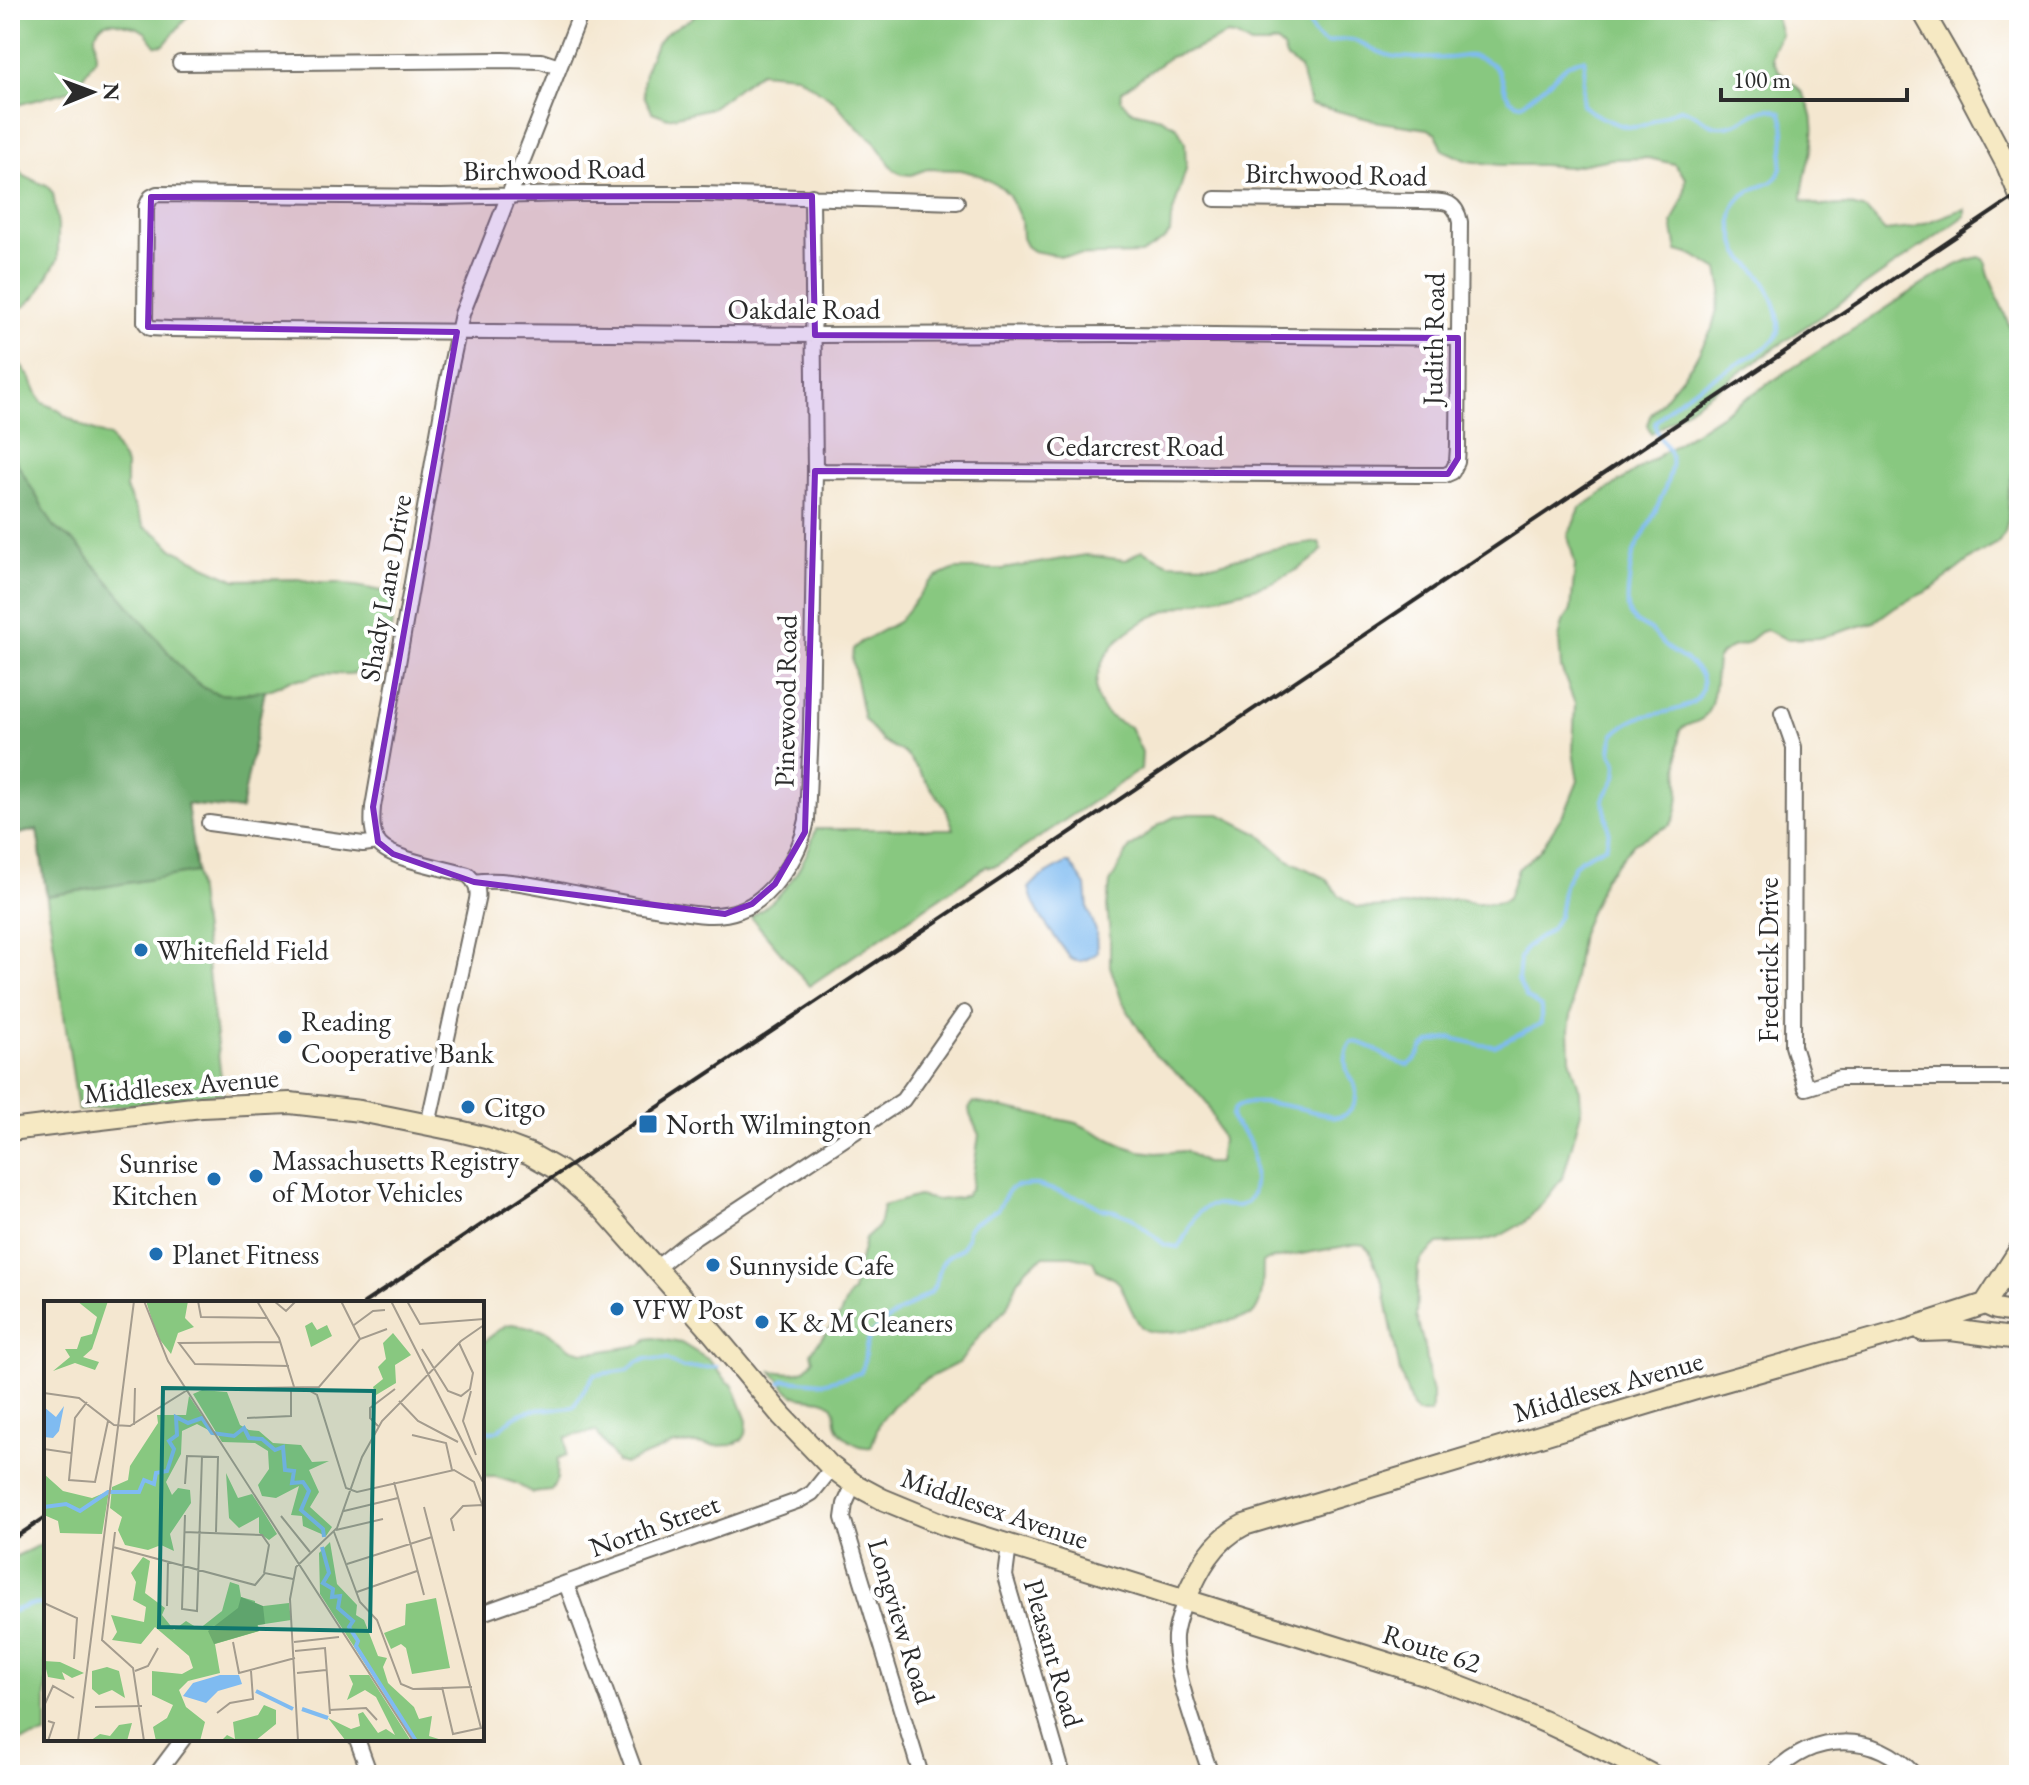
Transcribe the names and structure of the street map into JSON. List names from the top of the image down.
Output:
{
  "streets": {
    "main road": ["Middlesex Avenue", "Route 62"],
    "street": [
      "Birchwood Road",
      "Oakdale Road",
      "Judith Road",
      "Cedarcrest Road",
      "Shady Lane Drive",
      "Pinewood Road",
      "Frederick Drive",
      "North Street",
      "Longview Road",
      "Pleasant Road"
    ]
  },
  "crossings": [
    ["Birchwood Road", "Oakdale Road"],
    ["Birchwood Road", "Judith Road"],
    ["Birchwood Road", "Shady Lane Drive"],
    ["Birchwood Road", "Pinewood Road"],
    ["Oakdale Road", "Judith Road"],
    ["Oakdale Road", "Shady Lane Drive"],
    ["Oakdale Road", "Pinewood Road"],
    ["Judith Road", "Cedarcrest Road"],
    ["Cedarcrest Road", "Pinewood Road"],
    ["Middlesex Avenue", "North Street"],
    ["Middlesex Avenue", "Longview Road"],
    ["Middlesex Avenue", "Route 62"],
    ["Middlesex Avenue", "Pleasant Road"]
  ],
  "places": {
    "other": [
      "Whitefield Field",
      "Reading Cooperative Bank",
      "Citgo",
      "Massachusetts Registry of Motor Vehicles",
      "Sunrise Kitchen",
      "Planet Fitness",
      "Sunnyside Cafe",
      "VFW Post",
      "K & M Cleaners"
    ],
    "transit": ["North Wilmington"]
  },
  "scale_bar": "100 m",
  "north": "right"
}
